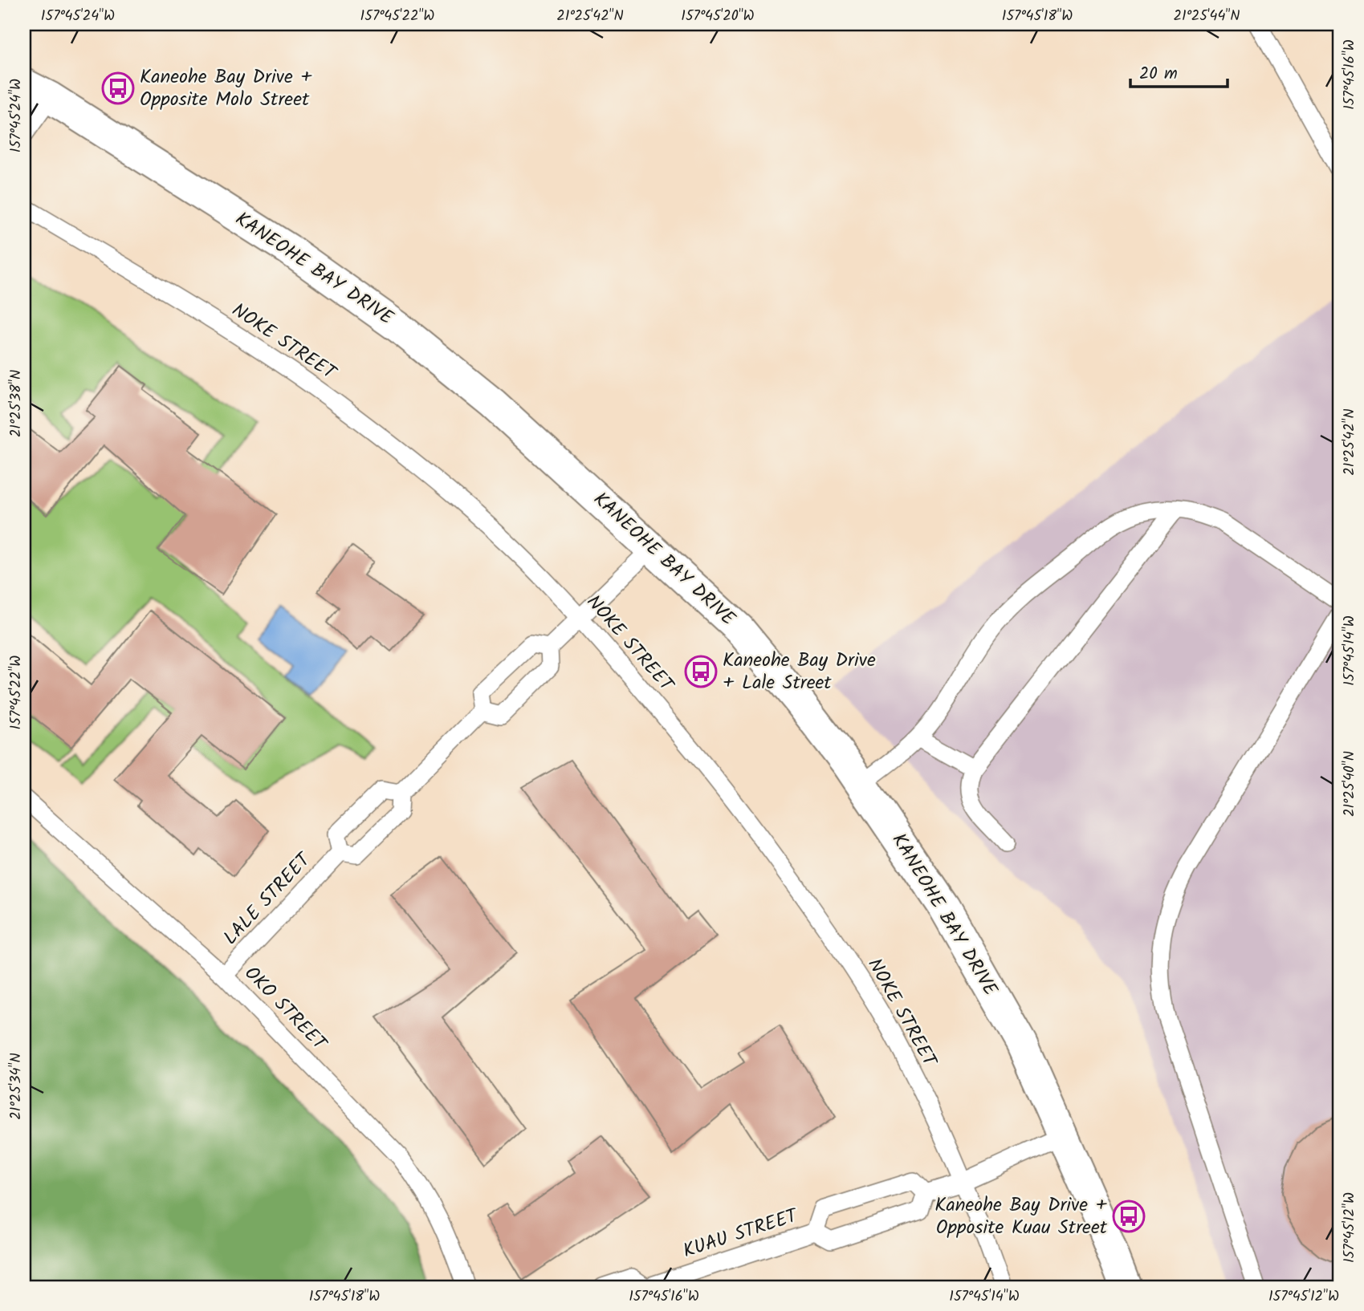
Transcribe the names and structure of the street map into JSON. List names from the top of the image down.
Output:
{
  "streets": {
    "main road": ["KANEOHE BAY DRIVE"],
    "lane": [
      "NOKE STREET",
      "LALE STREET",
      "OKO STREET",
      "KUAU STREET"
    ]
  },
  "crossings": [
    ["LALE STREET", "OKO STREET"]
  ],
  "places": {
    "bus stop": ["Kaneohe Bay Drive + Opposite Molo Street", "Kaneohe Bay Drive + Lale Street", "Kaneohe Bay Drive + Opposite Kuau Street"]
  },
  "scale_bar": "20 m",
  "coordinates": [
    "157°45'24\"W",
    "157°45'22\"W",
    "21°25'42\"N",
    "157°45'20\"W",
    "157°45'18\"W",
    "21°25'44\"N",
    "157°45'16\"W",
    "21°25'38\"N",
    "157°45'14\"W",
    "21°25'40\"N",
    "21°25'34\"N",
    "157°45'12\"W"
  ]
}
